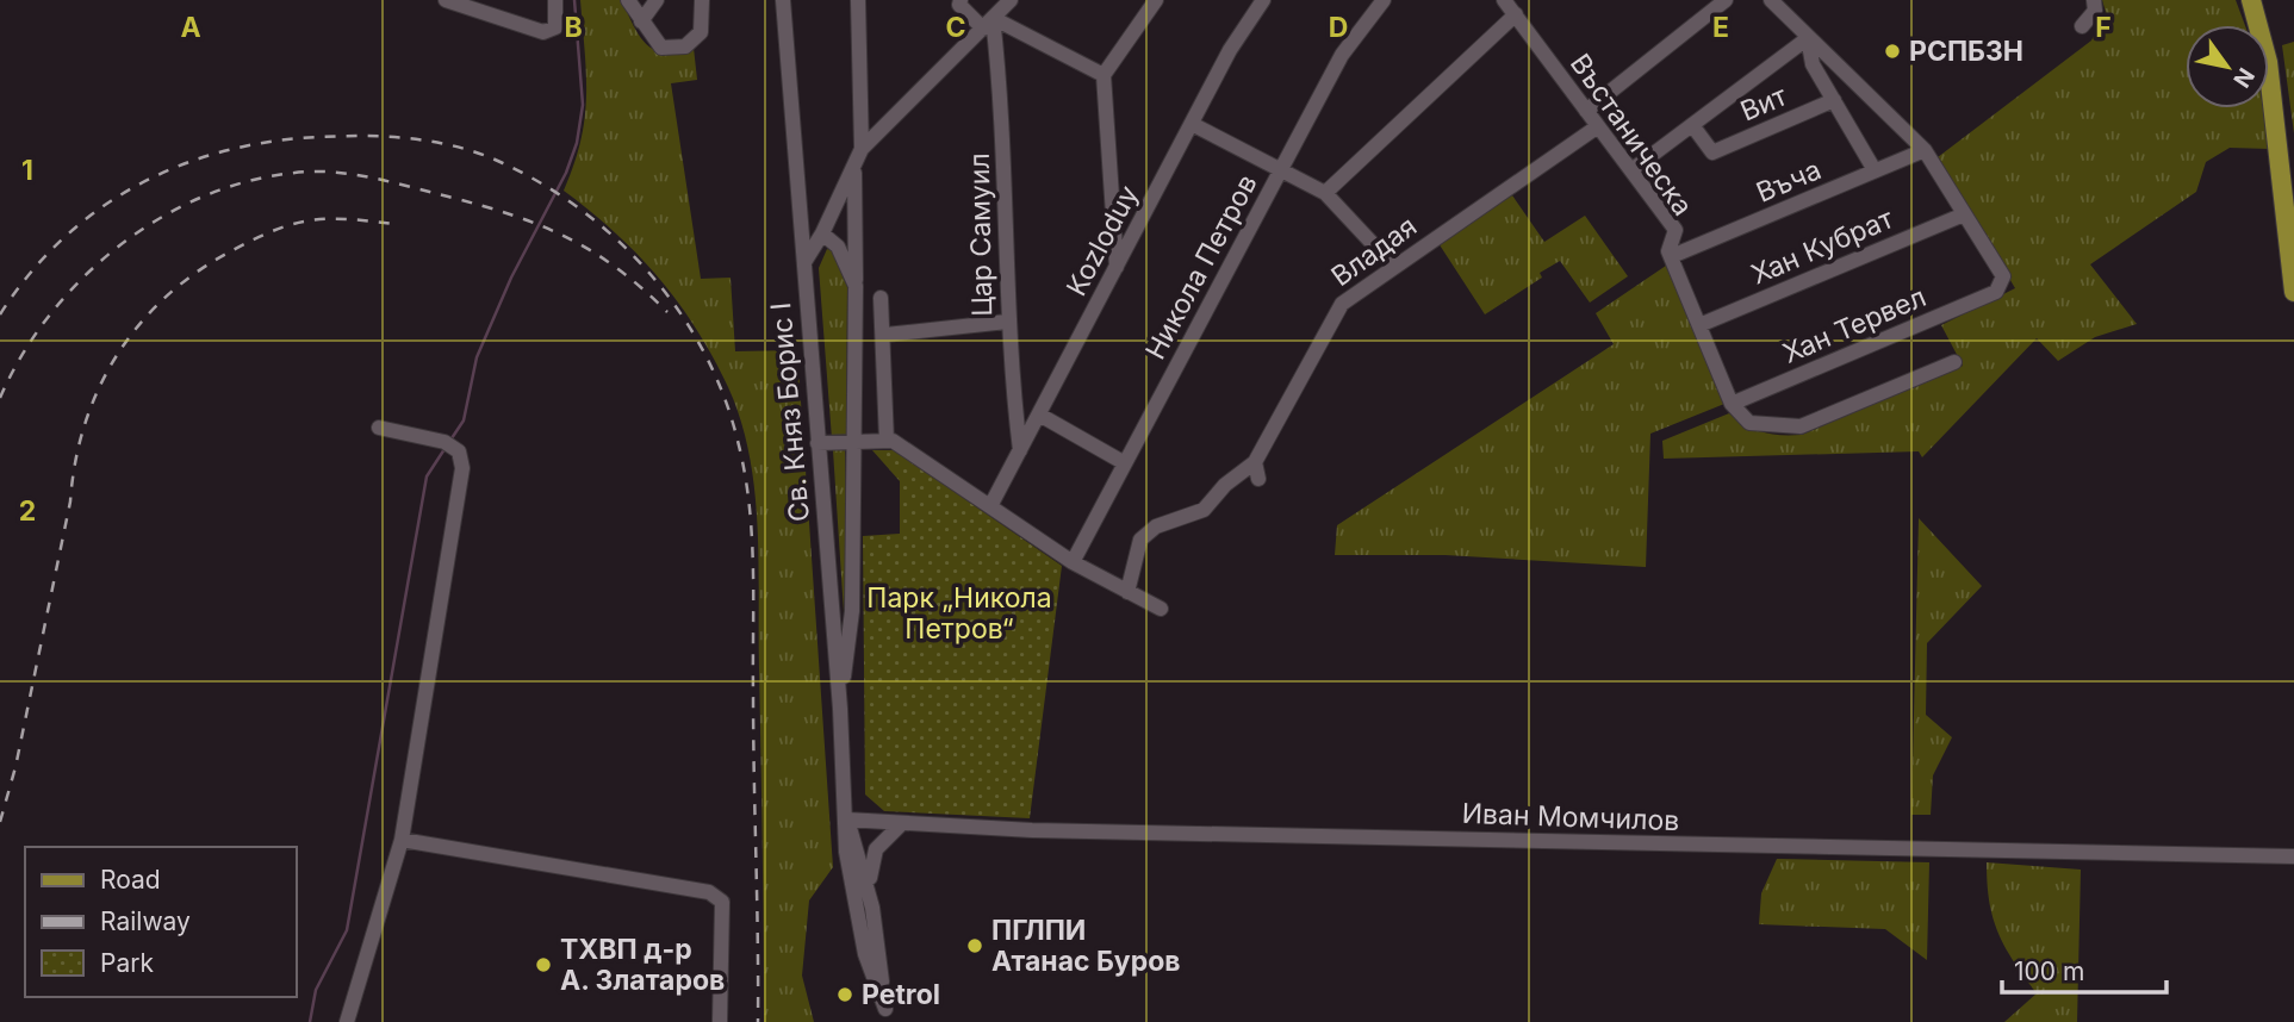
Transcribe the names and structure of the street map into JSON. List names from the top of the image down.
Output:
{
  "streets": {
    "street": [
      "Вит",
      "Въстаническа",
      "Въча",
      "Цар Самуил",
      "Kozloduy",
      "Хан Кубрат",
      "Владая",
      "Никола Петров",
      "Хан Тервел",
      "Св. Княз Борис I",
      "Иван Момчилов"
    ]
  },
  "crossings": [
    ["Въстаническа", "Въча"],
    ["Въстаническа", "Хан Кубрат"],
    ["Въстаническа", "Владая"],
    ["Въстаническа", "Хан Тервел"],
    ["Цар Самуил", "Kozloduy"],
    ["Хан Кубрат", "Хан Тервел"],
    ["Св. Княз Борис I", "Иван Момчилов"]
  ],
  "parks": ["Парк „Никола Петров“"],
  "places": [
    "РСПБЗН",
    "ПГЛПИ Атанас Буров",
    "ТХВП д-р А. Златаров",
    "Petrol"
  ],
  "legend": ["Road", "Railway", "Park"],
  "scale_bar": "100 m",
  "north": "bottom right",
  "grid": {
    "columns": [
      "A",
      "B",
      "C",
      "D",
      "E",
      "F"
    ],
    "rows": ["1", "2"]
  }
}
